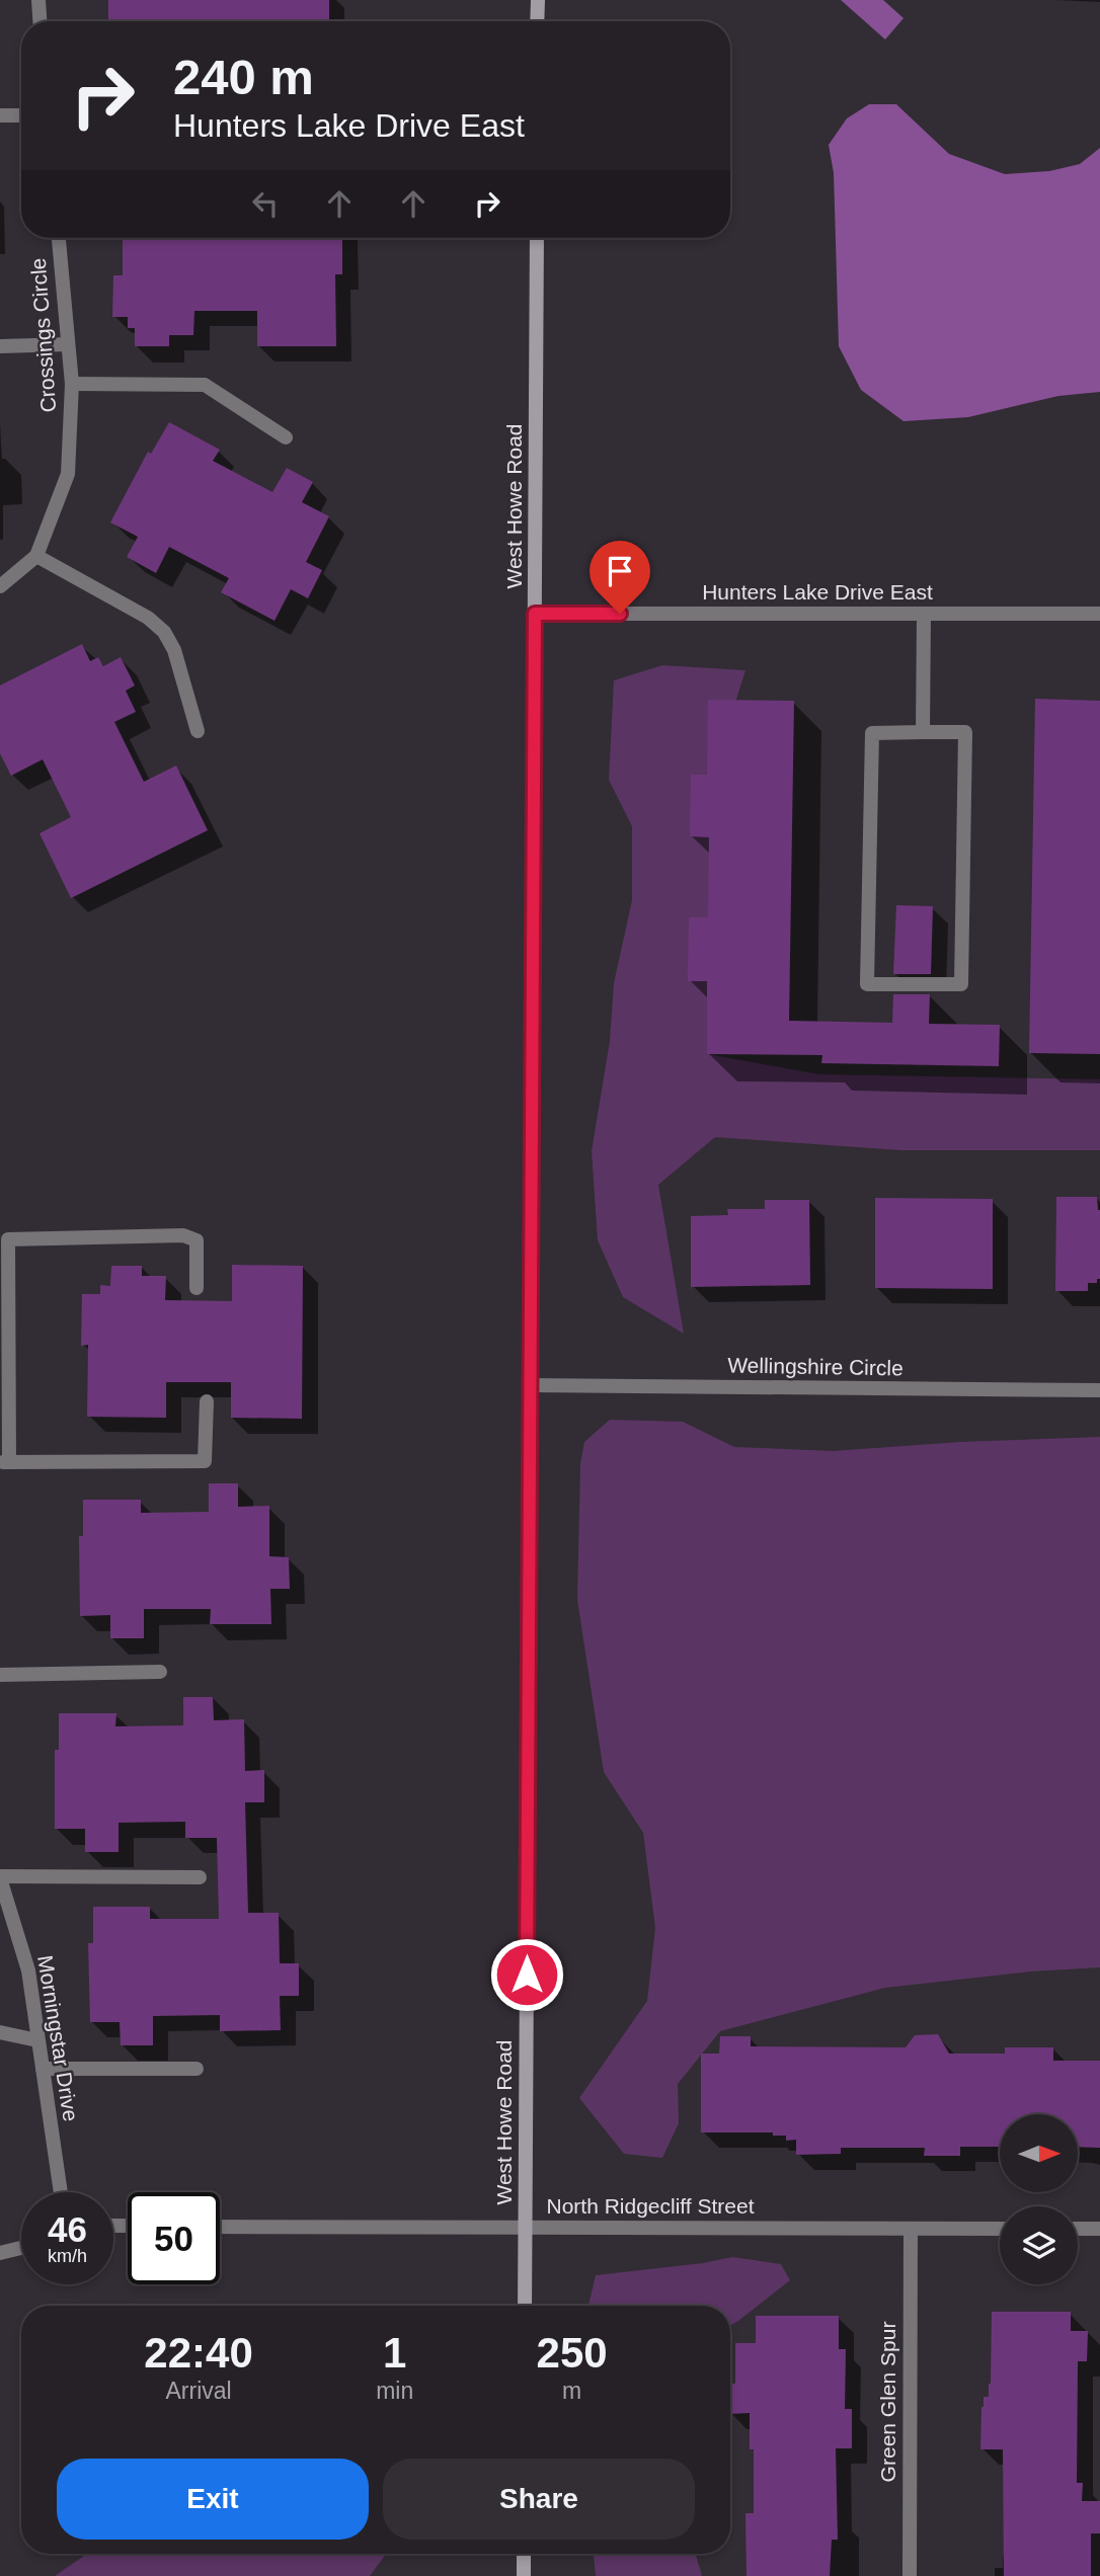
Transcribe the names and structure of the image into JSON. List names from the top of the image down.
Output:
{
  "streets": {
    "main road": ["West Howe Road"],
    "street": [
      "Crossings Circle",
      "Hunters Lake Drive East",
      "Wellingshire Circle",
      "Morningstar Drive",
      "North Ridgecliff Street",
      "Green Glen Spur"
    ]
  },
  "crossings": [
    ["West Howe Road", "Hunters Lake Drive East"],
    ["West Howe Road", "Wellingshire Circle"],
    ["West Howe Road", "North Ridgecliff Street"],
    ["North Ridgecliff Street", "Green Glen Spur"]
  ],
  "north": "right",
  "page": {
    "turn": ["240 m", "Hunters Lake Drive East"],
    "speed": "46 km/h",
    "limit": "50",
    "eta": [
      "22:40",
      "Arrival",
      "1",
      "min",
      "250",
      "m"
    ],
    "buttons": ["Exit", "Share"]
  }
}
